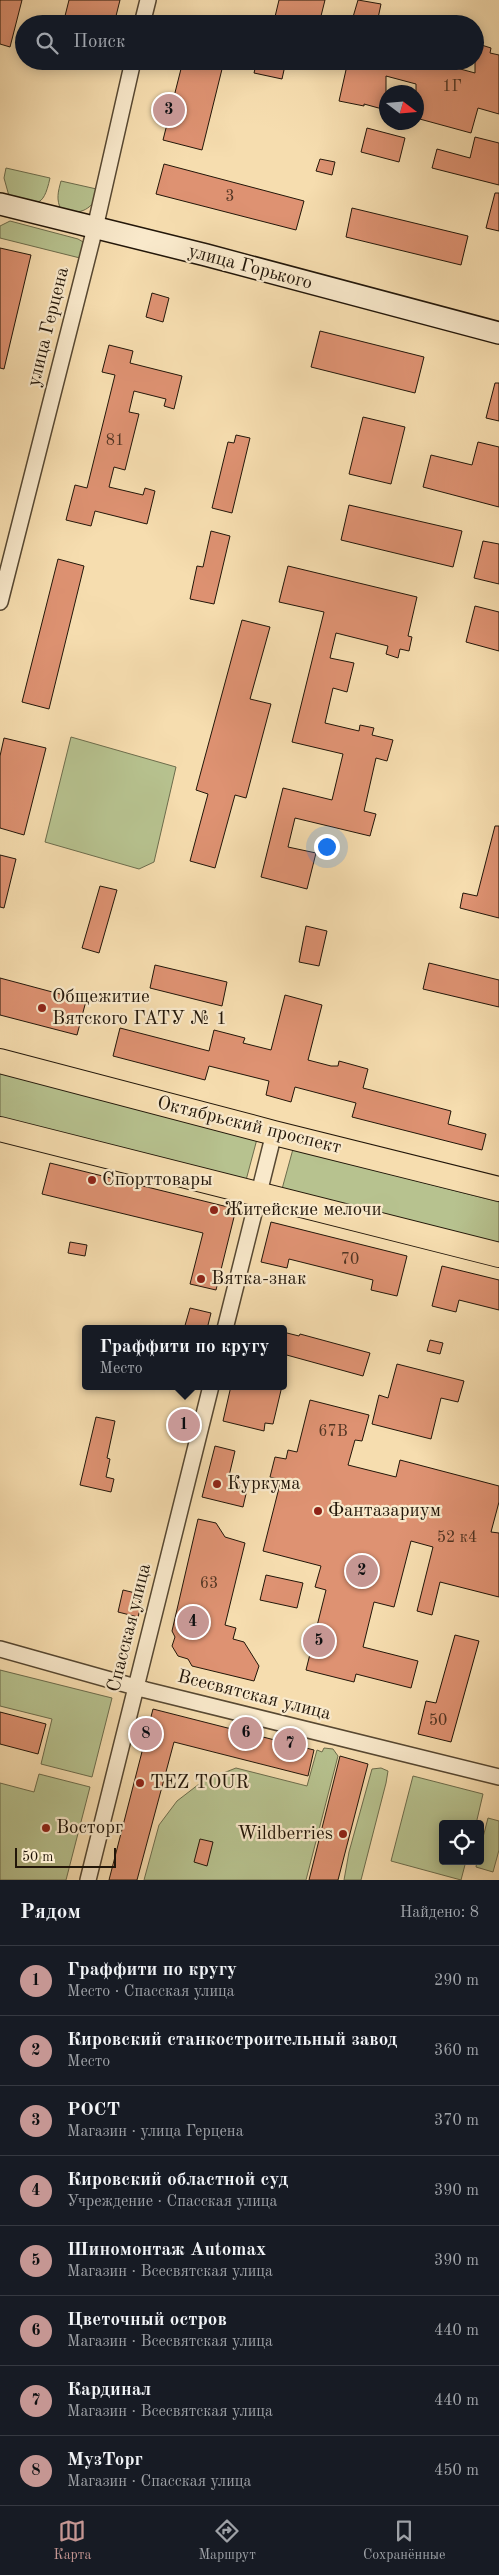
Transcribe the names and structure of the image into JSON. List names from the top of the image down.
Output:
{
  "streets": {
    "main road": ["Октябрьский проспект"],
    "street": [
      "улица Горького",
      "улица Герцена",
      "Спасская улица",
      "Всесвятская улица"
    ]
  },
  "crossings": [
    ["улица Горького", "улица Герцена"],
    ["Спасская улица", "Всесвятская улица"]
  ],
  "places": [
    "Общежитие Вятского ГАТУ № 1",
    "Спорттовары",
    "Житейские мелочи",
    "Вятка-знак",
    "Куркума",
    "Фантазариум",
    "TEZ TOUR",
    "Восторг",
    "Wildberries"
  ],
  "house_numbers": [
    "1Г",
    "3",
    "81",
    "70",
    "67В",
    "52 к4",
    "63",
    "50"
  ],
  "scale_bar": "50 m",
  "north": "right",
  "page": {
    "search": "Поиск",
    "pins": [
      "3",
      "1",
      "2",
      "4",
      "5",
      "6",
      "8",
      "7"
    ],
    "popup": ["Граффити по кругу", "Место"],
    "scale": "50 m",
    "heading": ["Рядом", "Найдено: 8"],
    "list": [
      {
        "mark": "1",
        "name": "Граффити по кругу",
        "note": "Место · Спасская улица",
        "value": "290 m"
      },
      {
        "mark": "2",
        "name": "Кировский станкостроительный завод",
        "note": "Место",
        "value": "360 m"
      },
      {
        "mark": "3",
        "name": "РОСТ",
        "note": "Магазин · улица Герцена",
        "value": "370 m"
      },
      {
        "mark": "4",
        "name": "Кировский областной суд",
        "note": "Учреждение · Спасская улица",
        "value": "390 m"
      },
      {
        "mark": "5",
        "name": "Шиномонтаж Automax",
        "note": "Магазин · Всесвятская улица",
        "value": "390 m"
      },
      {
        "mark": "6",
        "name": "Цветочный остров",
        "note": "Магазин · Всесвятская улица",
        "value": "440 m"
      },
      {
        "mark": "7",
        "name": "Кардинал",
        "note": "Магазин · Всесвятская улица",
        "value": "440 m"
      },
      {
        "mark": "8",
        "name": "МузТорг",
        "note": "Магазин · Спасская улица",
        "value": "450 m"
      }
    ],
    "nav": ["Карта", "Маршрут", "Сохранённые"]
  }
}
